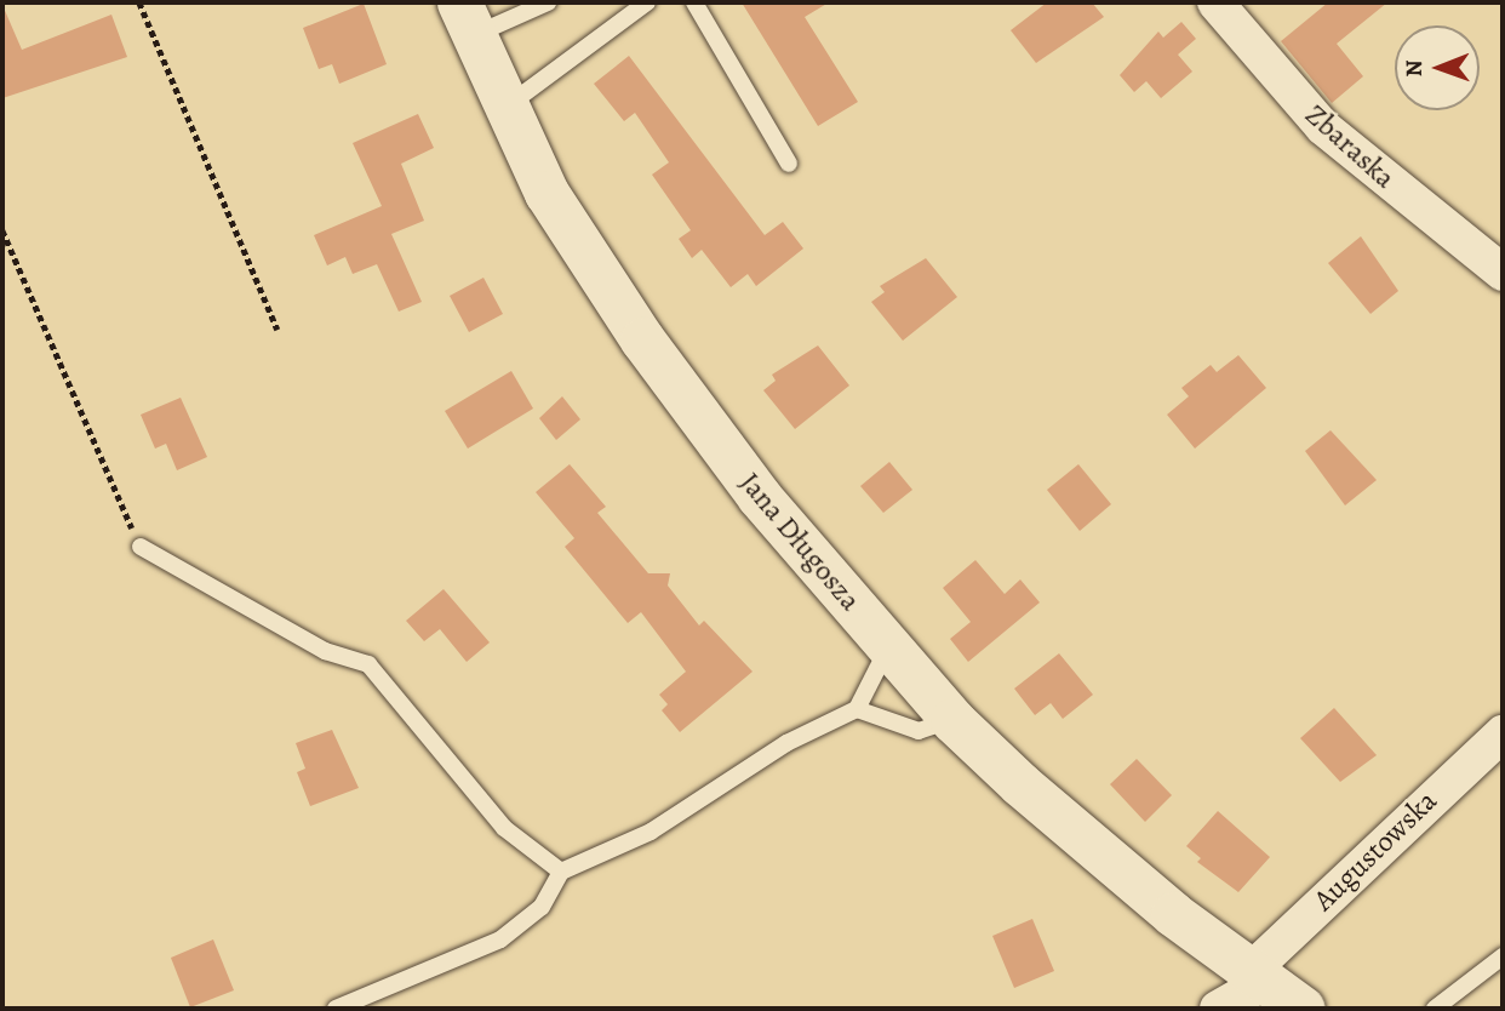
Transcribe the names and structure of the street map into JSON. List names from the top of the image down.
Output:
{
  "streets": {
    "street": ["Zbaraska", "Jana Długosza", "Augustowska"]
  },
  "crossings": [
    ["Jana Długosza", "Augustowska"]
  ],
  "north": "left"
}
